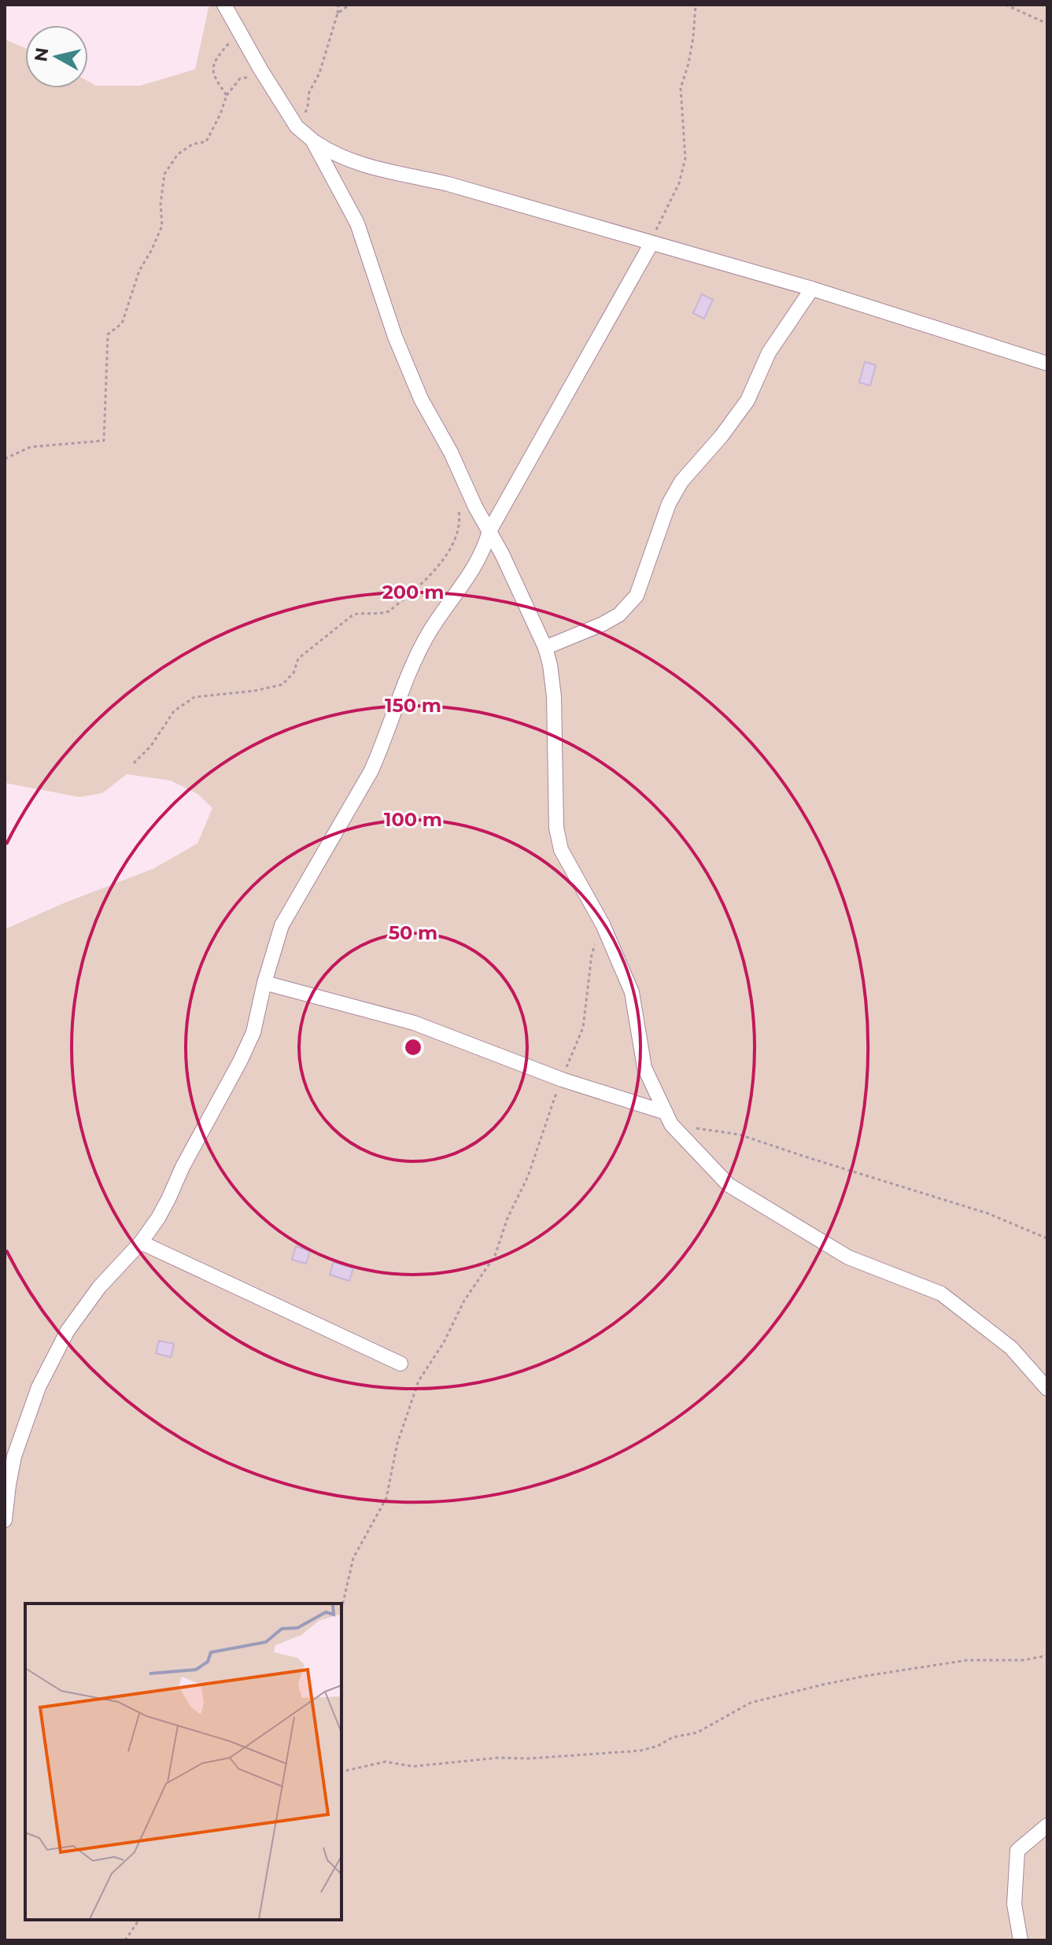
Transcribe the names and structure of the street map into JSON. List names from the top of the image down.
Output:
{
  "north": "left",
  "rings": [
    "200 m",
    "150 m",
    "100 m",
    "50 m"
  ]
}
